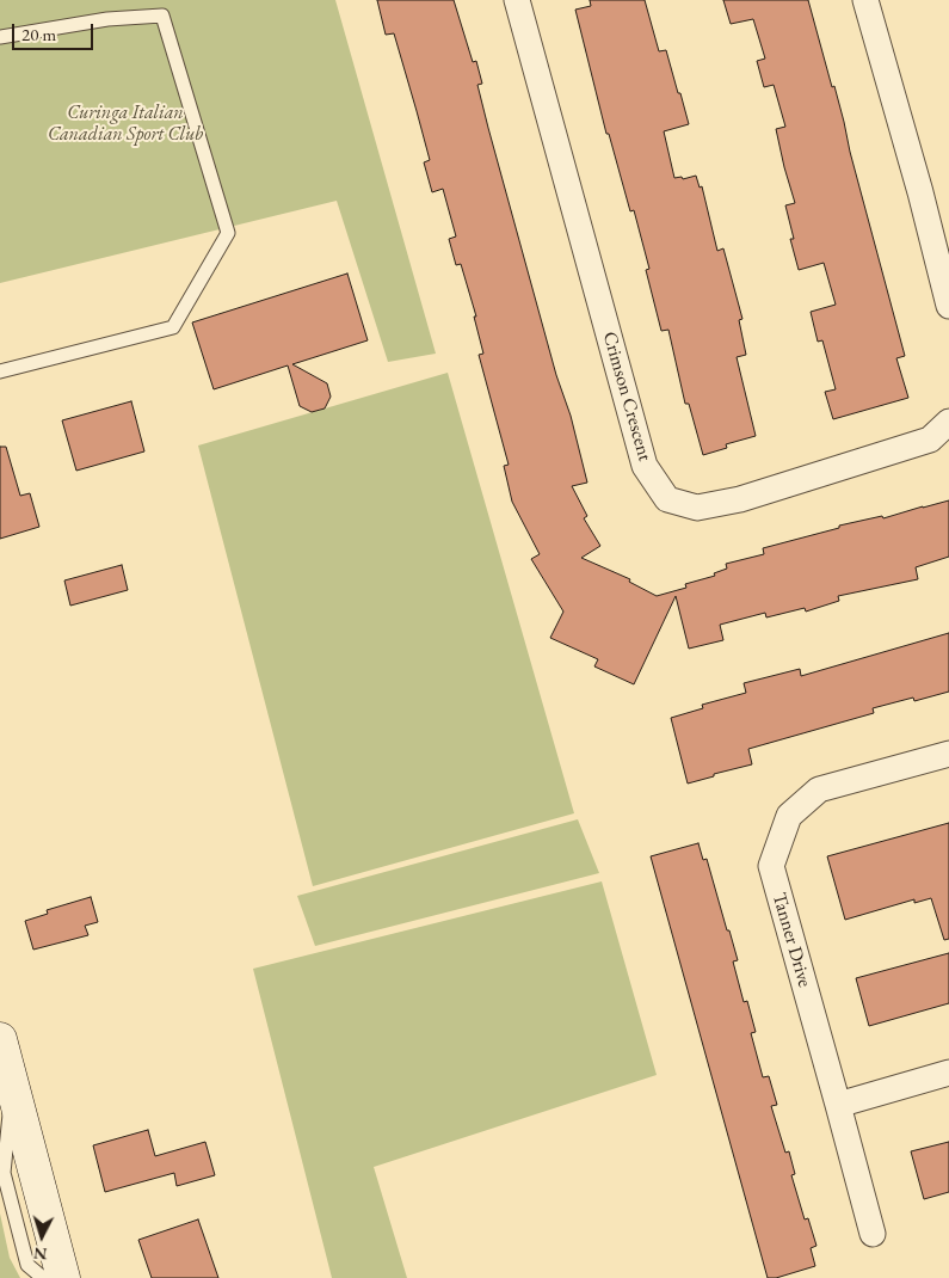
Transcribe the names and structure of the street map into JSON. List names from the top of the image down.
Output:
{
  "streets": {
    "street": ["Crimson Crescent", "Tanner Drive"]
  },
  "parks": ["Curinga Italian Canadian Sport Club"],
  "scale_bar": "20 m",
  "north": "bottom"
}
